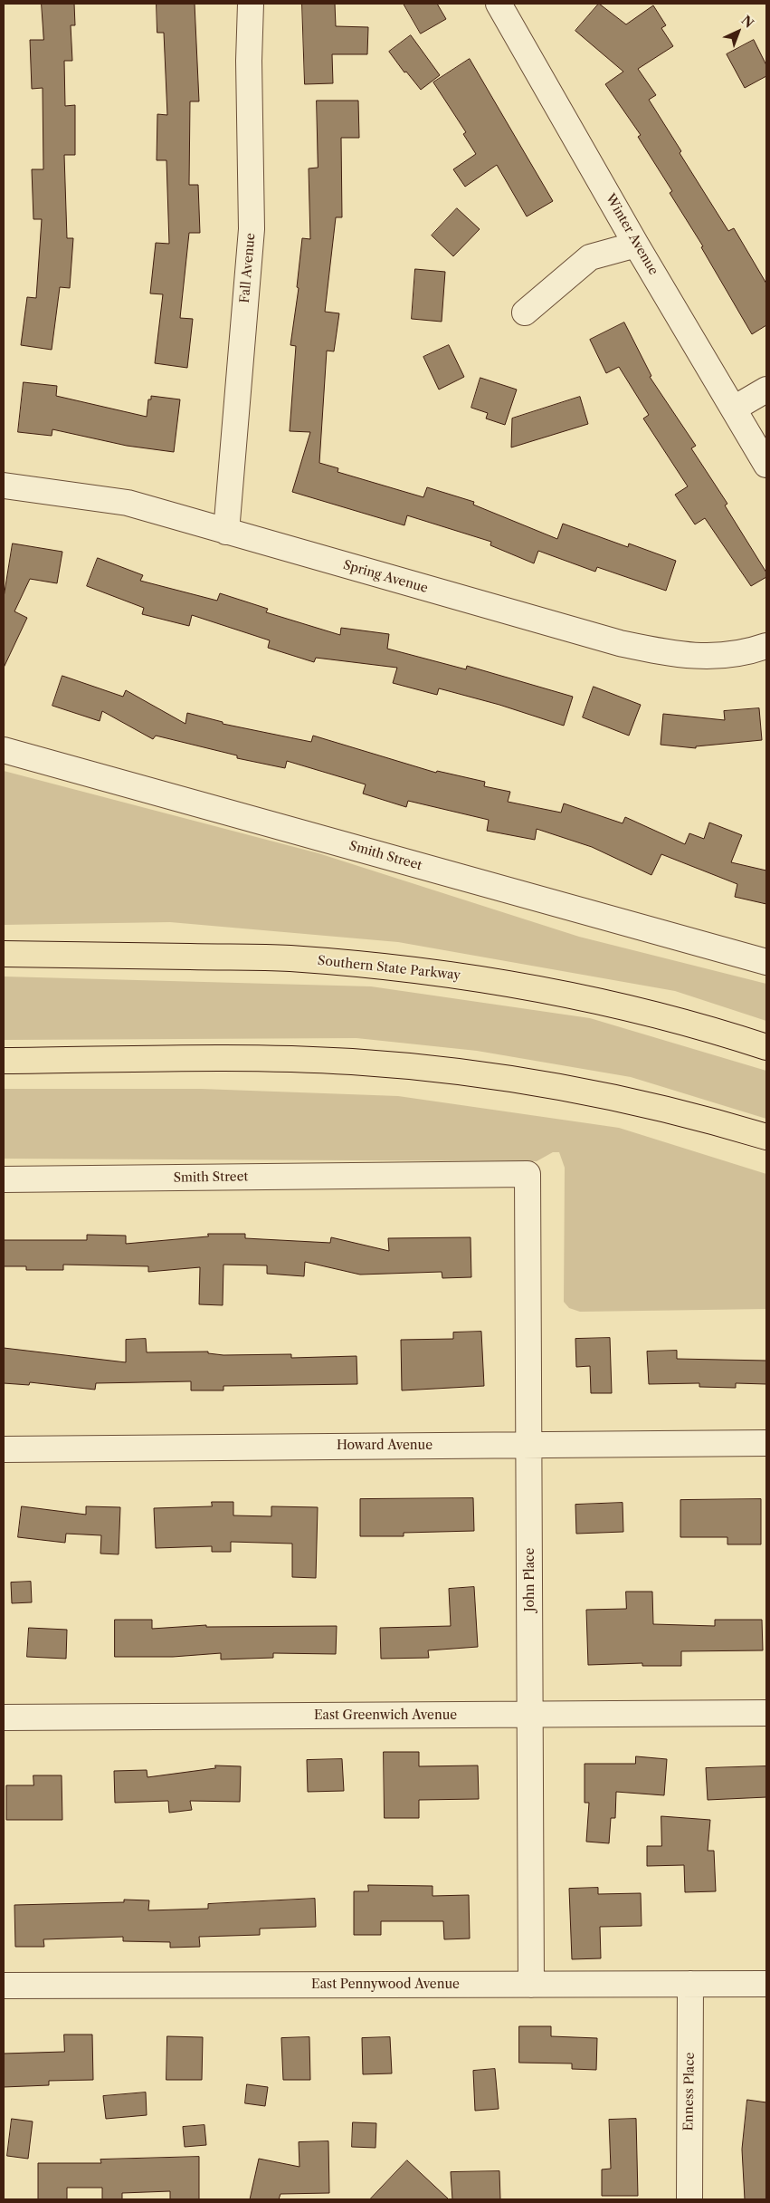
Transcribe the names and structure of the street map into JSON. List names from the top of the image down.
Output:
{
  "streets": {
    "highway": ["Southern State Parkway"],
    "street": [
      "Winter Avenue",
      "Fall Avenue",
      "Spring Avenue",
      "Smith Street",
      "Howard Avenue",
      "John Place",
      "East Greenwich Avenue",
      "East Pennywood Avenue",
      "Enness Place"
    ]
  },
  "crossings": [
    ["Fall Avenue", "Spring Avenue"],
    ["Smith Street", "John Place"],
    ["Howard Avenue", "John Place"],
    ["John Place", "East Greenwich Avenue"],
    ["John Place", "East Pennywood Avenue"],
    ["East Pennywood Avenue", "Enness Place"]
  ],
  "north": "top right"
}
